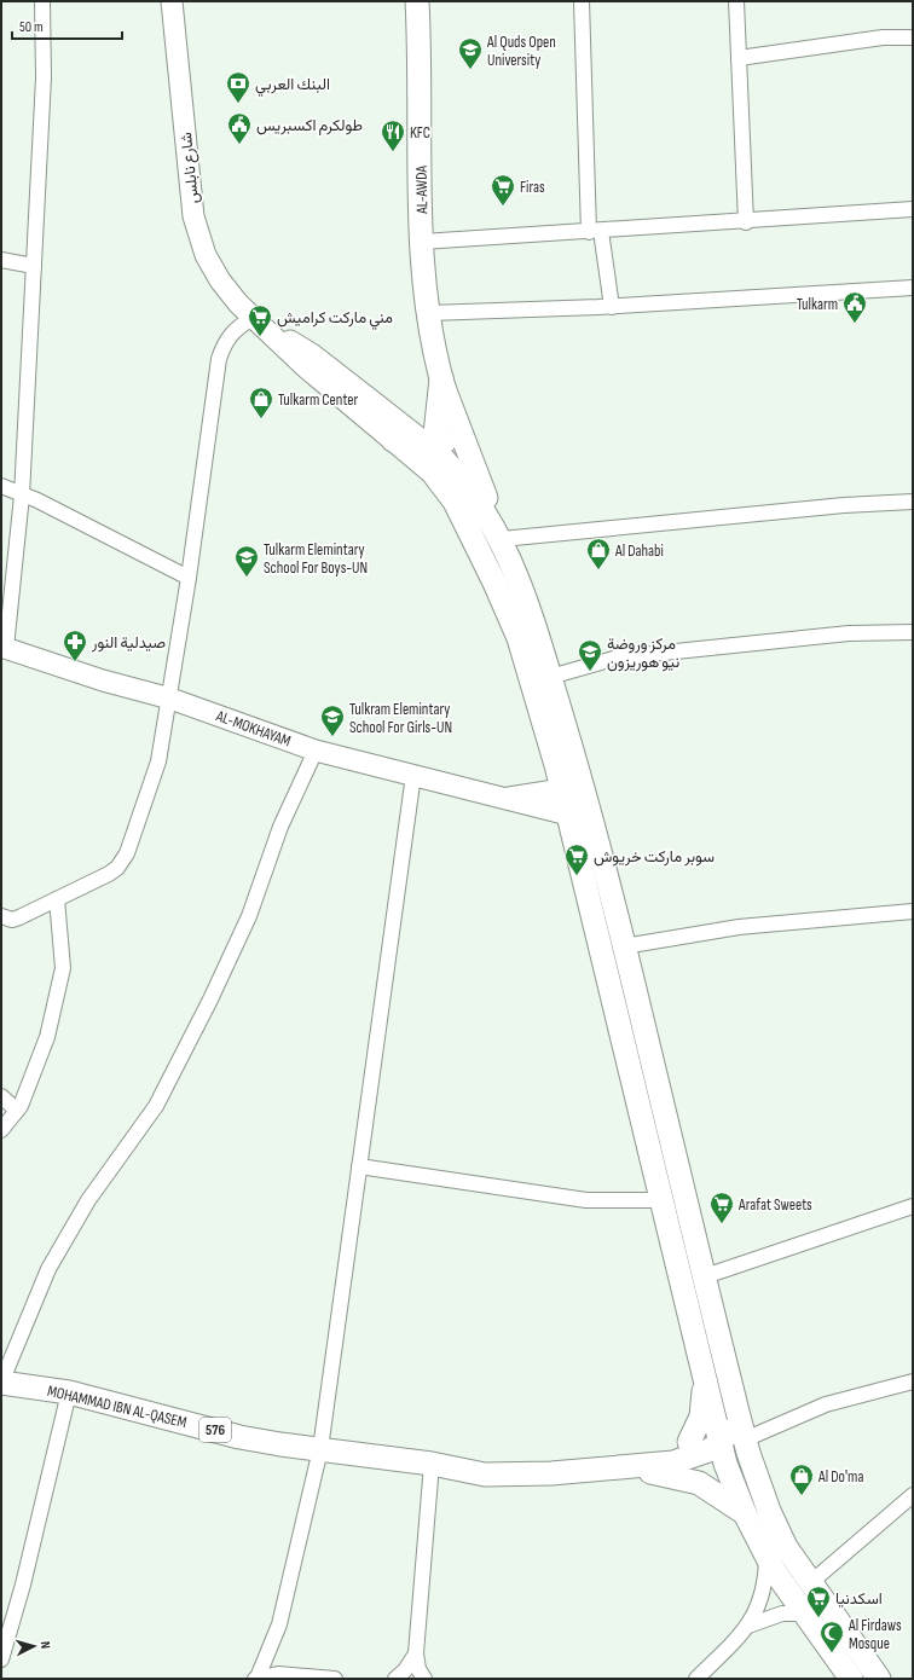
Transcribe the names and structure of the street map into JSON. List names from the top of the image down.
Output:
{
  "streets": {
    "main road": ["AL-AWDA", "MOHAMMAD IBN AL-QASEM", "576"],
    "street": ["شارع نابلس", "AL-MOKHAYAM"]
  },
  "places": {
    "school or university": [
      "Al Quds Open University",
      "Tulkarm Elemintary School For Boys-UN",
      "مركز وروضة نيو هوريزون",
      "Tulkram Elemintary School For Girls-UN"
    ],
    "bank": ["البنك العربي"],
    "public building": ["طولكرم اكسبريس", "Tulkarm"],
    "restaurant": ["KFC"],
    "supermarket": [
      "Firas",
      "مني ماركت كراميش",
      "سوبر ماركت خريوش",
      "Arafat Sweets",
      "اسكدنيا"
    ],
    "shop": ["Tulkarm Center", "Al Dahabi", "Al Do'ma"],
    "pharmacy": ["صيدلية النور"],
    "mosque": ["Al Firdaws Mosque"]
  },
  "scale_bar": "50 m",
  "north": "right"
}
